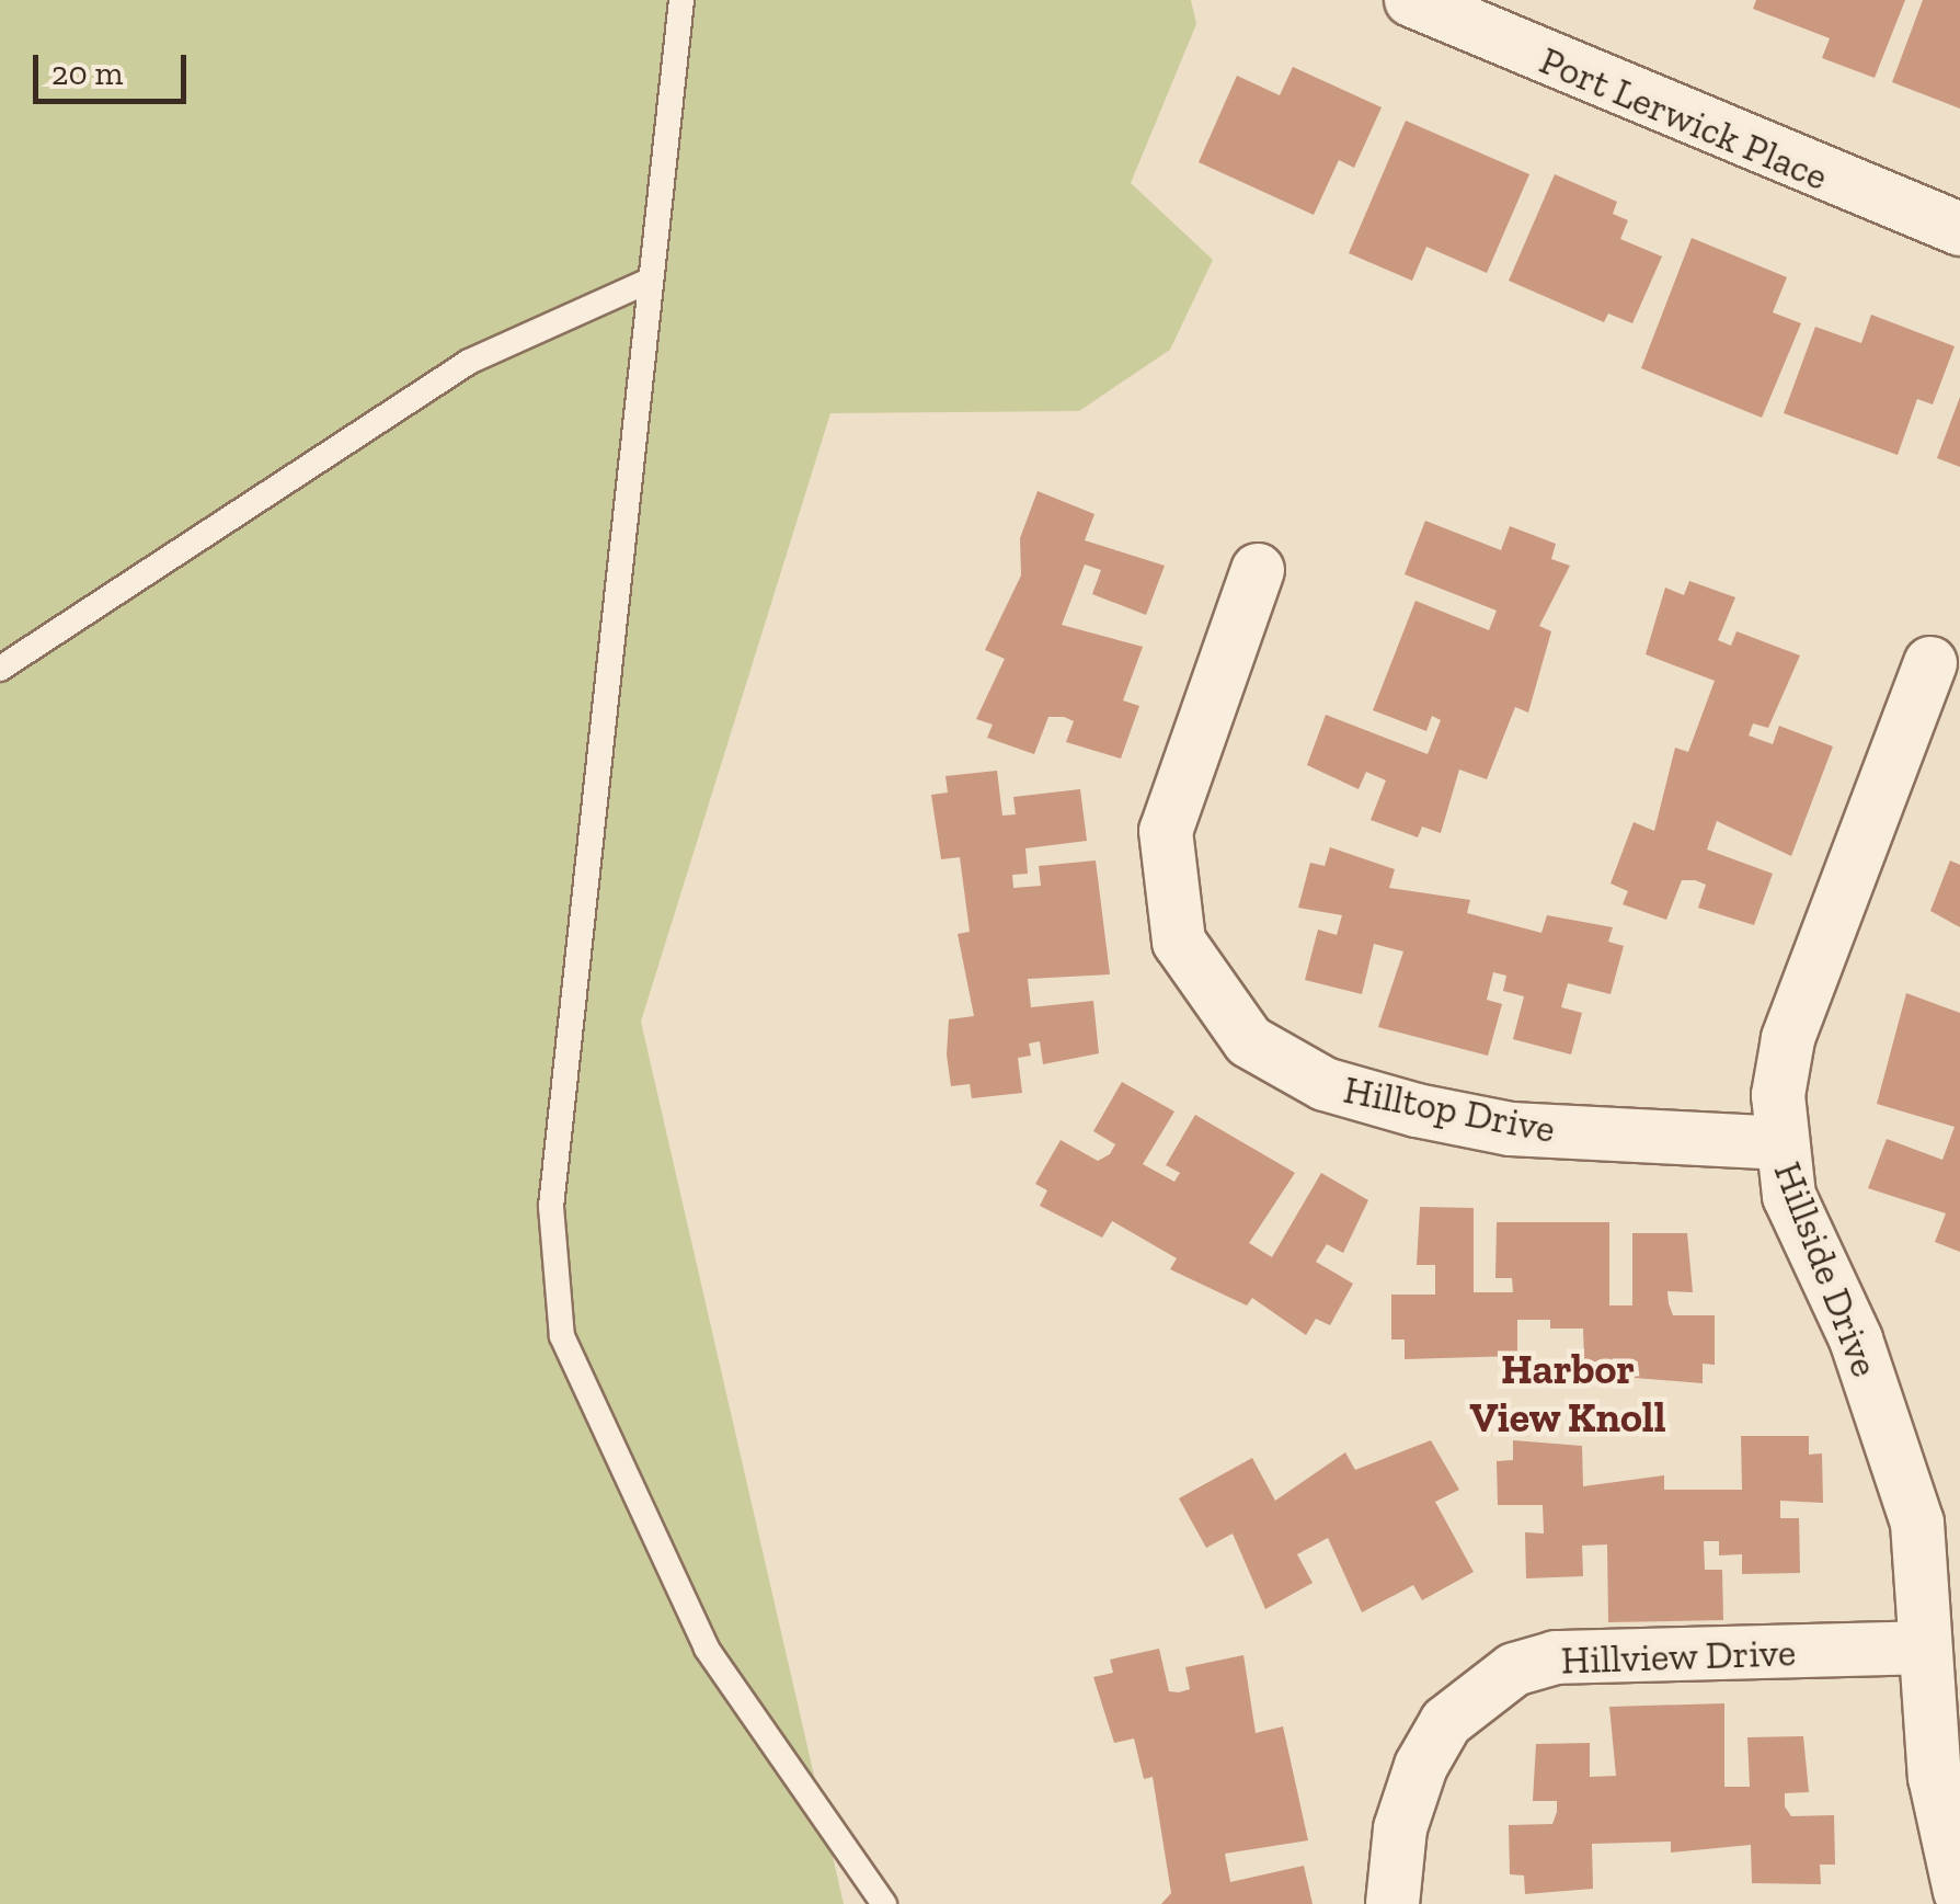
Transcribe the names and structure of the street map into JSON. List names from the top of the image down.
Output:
{
  "streets": {
    "street": [
      "Port Lerwick Place",
      "Hilltop Drive",
      "Hillside Drive",
      "Hillview Drive"
    ]
  },
  "crossings": [
    ["Hilltop Drive", "Hillside Drive"],
    ["Hillside Drive", "Hillview Drive"]
  ],
  "districts": ["Harbor View Knoll"],
  "scale_bar": "20 m"
}
